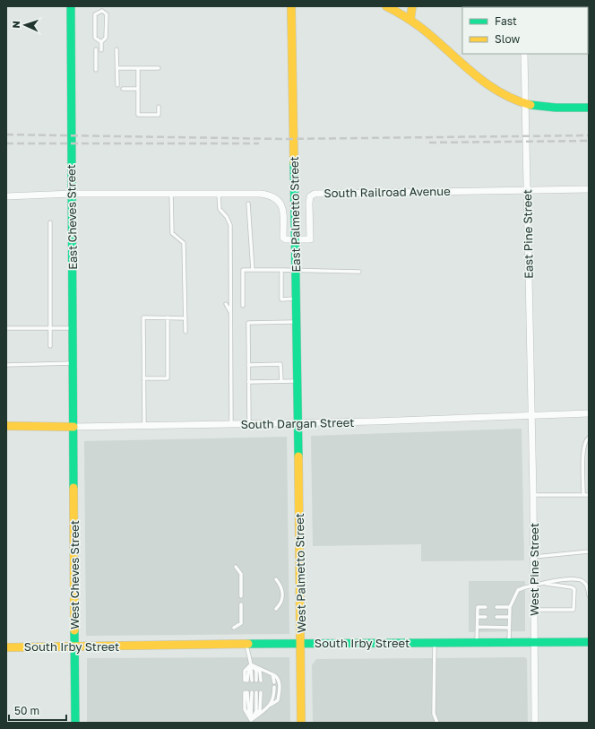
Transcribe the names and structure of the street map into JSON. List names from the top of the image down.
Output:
{
  "streets": {
    "main road": [
      "East Palmetto Street",
      "East Cheves Street",
      "South Dargan Street",
      "West Palmetto Street",
      "West Cheves Street",
      "South Irby Street"
    ],
    "street": ["South Railroad Avenue", "East Pine Street", "West Pine Street"]
  },
  "crossings": [
    ["South Railroad Avenue", "East Palmetto Street"],
    ["South Railroad Avenue", "East Pine Street"],
    ["East Palmetto Street", "South Dargan Street"],
    ["East Palmetto Street", "West Palmetto Street"],
    ["East Cheves Street", "South Dargan Street"],
    ["East Cheves Street", "West Cheves Street"],
    ["East Pine Street", "South Dargan Street"],
    ["East Pine Street", "West Pine Street"],
    ["South Dargan Street", "West Pine Street"],
    ["South Dargan Street", "West Palmetto Street"],
    ["South Dargan Street", "West Cheves Street"],
    ["West Pine Street", "South Irby Street"],
    ["West Palmetto Street", "South Irby Street"],
    ["West Cheves Street", "South Irby Street"]
  ],
  "legend": ["Fast", "Slow"],
  "scale_bar": "50 m",
  "north": "left"
}
